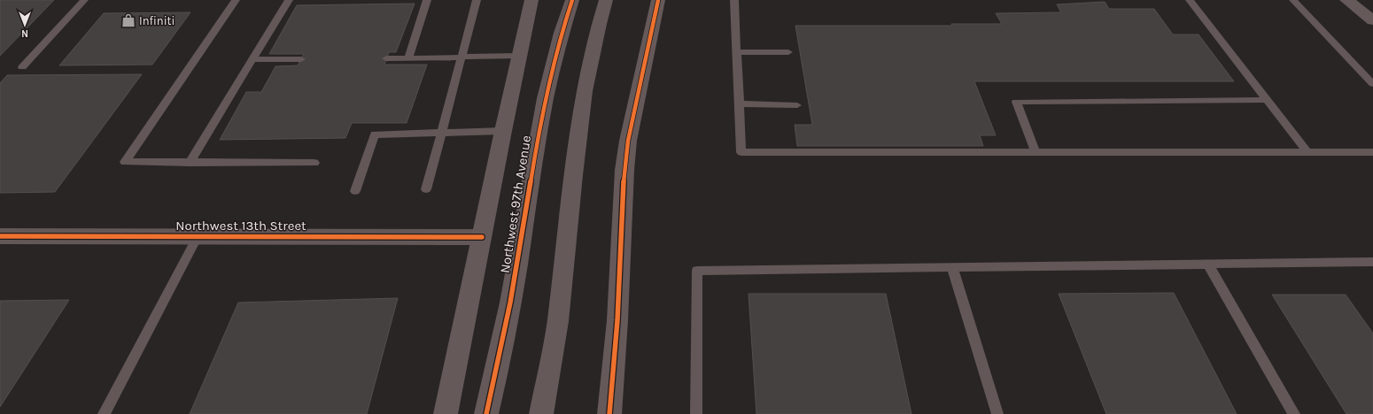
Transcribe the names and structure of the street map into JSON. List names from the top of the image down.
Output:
{
  "streets": {
    "street": ["Northwest 97th Avenue", "Northwest 13th Street"]
  },
  "places": {
    "shop": ["Infiniti"]
  },
  "north": "bottom"
}
